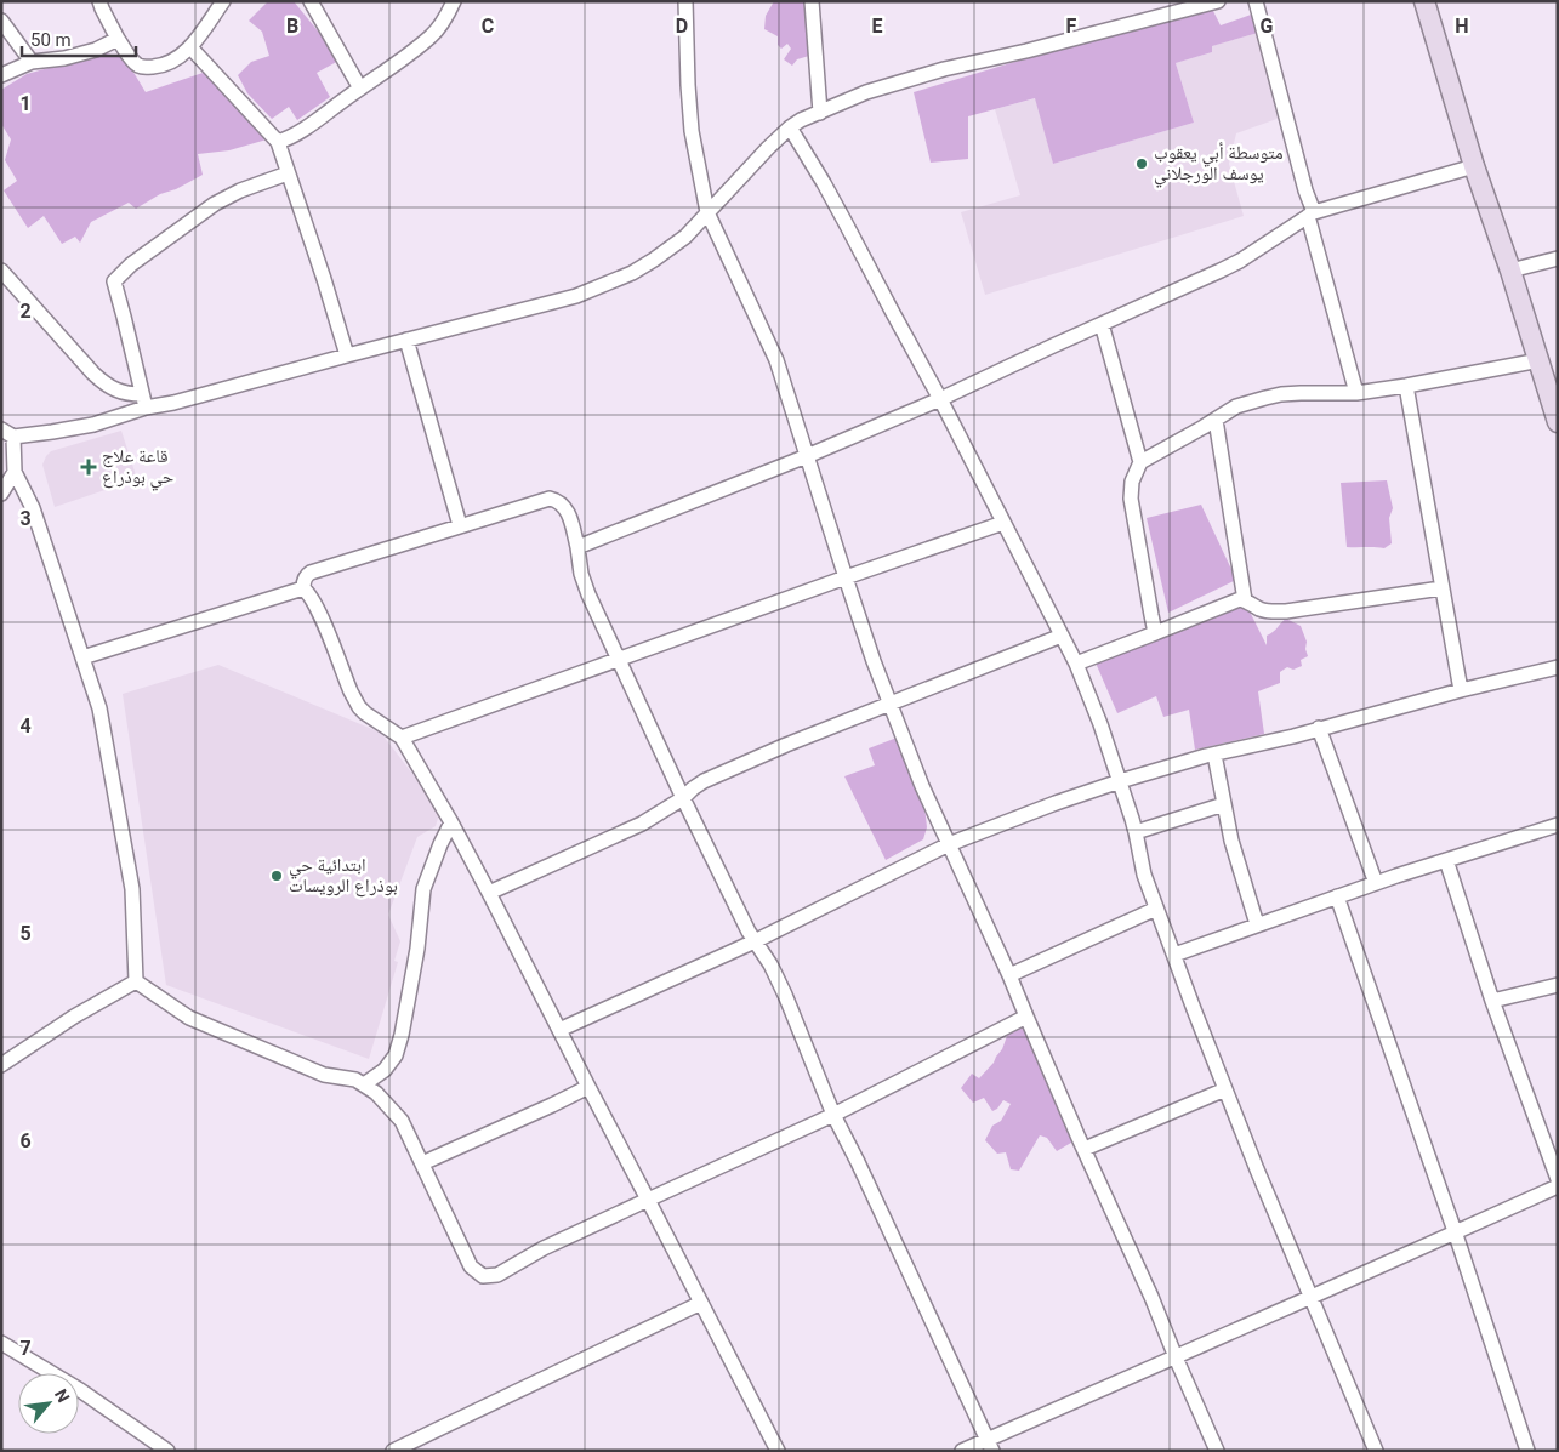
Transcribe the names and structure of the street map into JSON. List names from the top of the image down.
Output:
{
  "places": {
    "other": ["متوسطة أبي يعقوب يوسف الورجلاني", "ابتدائية حي بوذراع الرويسات"],
    "health": ["قاعة علاج حي بوذراع"]
  },
  "scale_bar": "50 m",
  "north": "top right",
  "grid": {
    "columns": [
      "B",
      "C",
      "D",
      "E",
      "F",
      "G",
      "H"
    ],
    "rows": [
      "1",
      "2",
      "3",
      "4",
      "5",
      "6",
      "7"
    ]
  }
}
